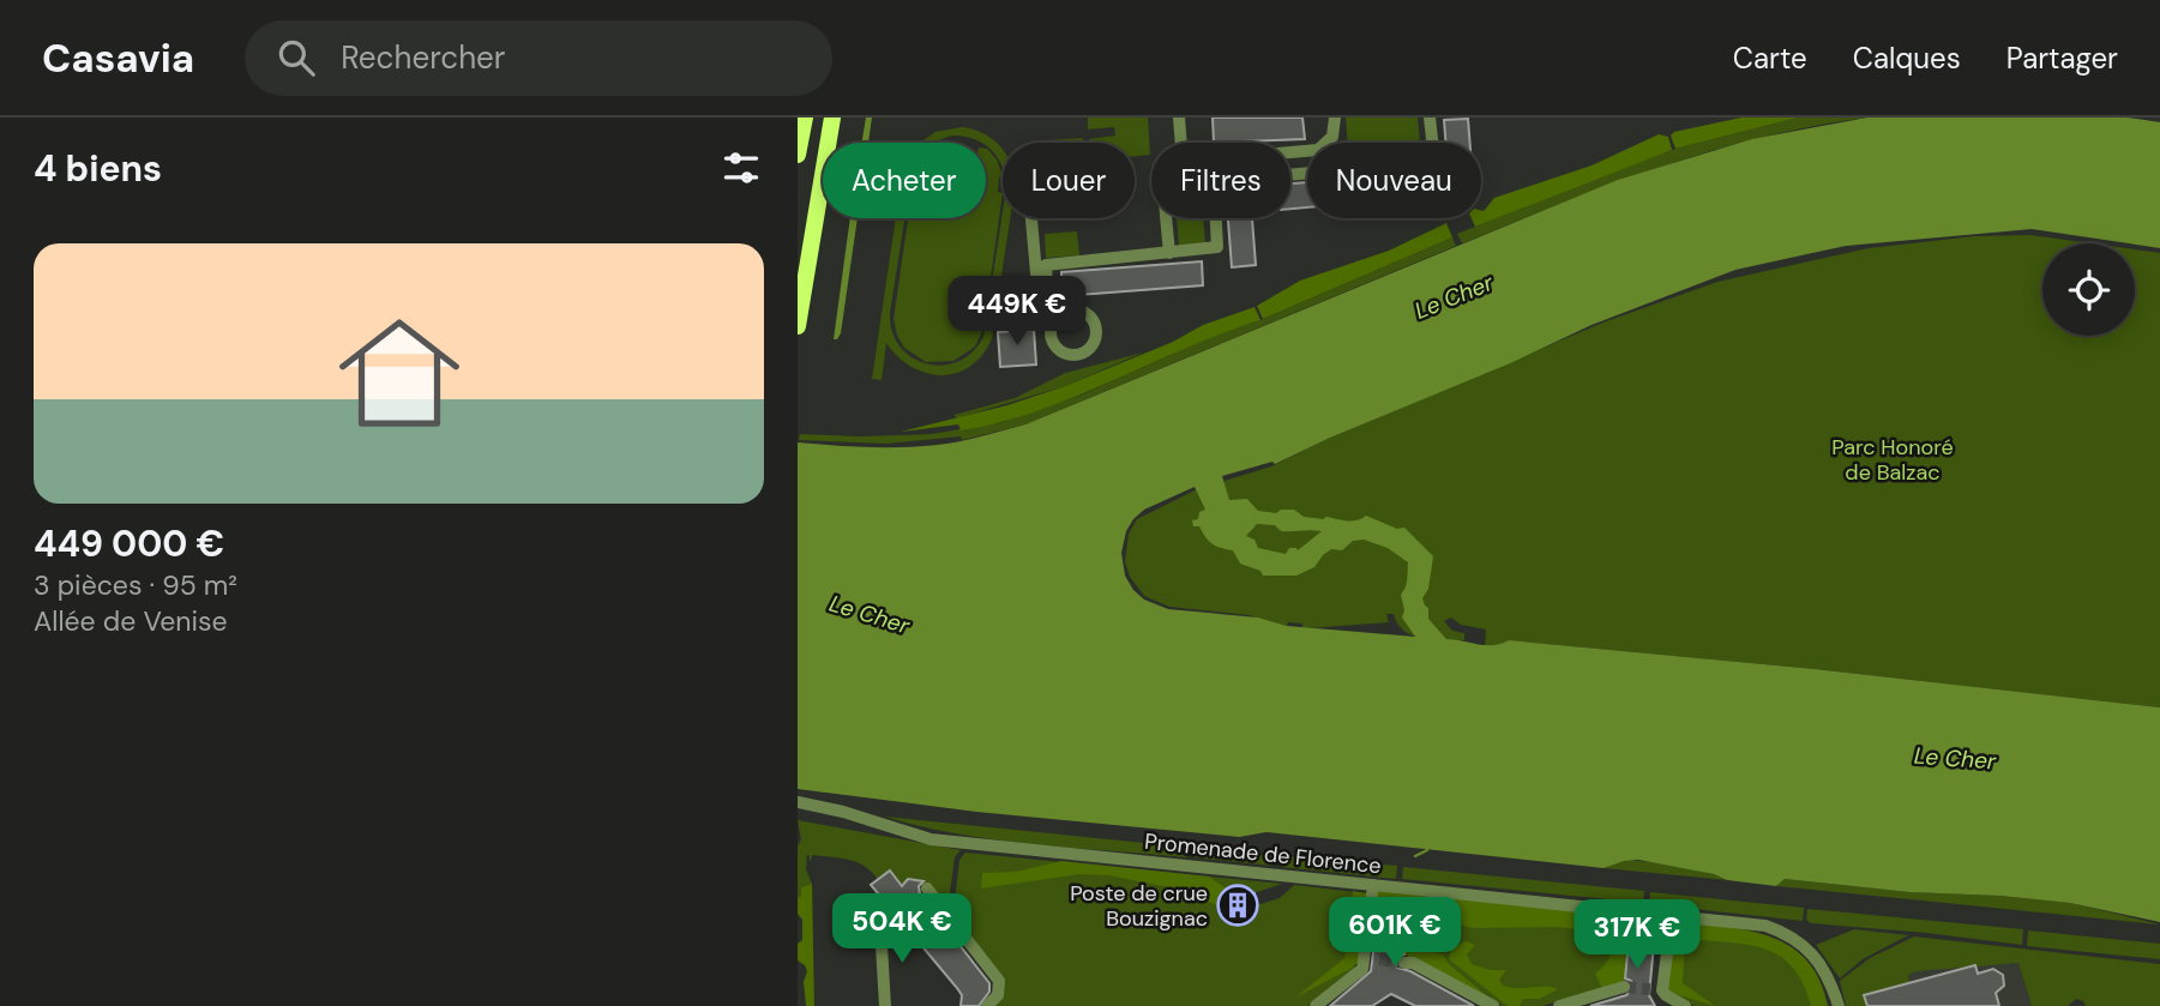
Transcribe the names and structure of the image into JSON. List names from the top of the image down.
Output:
{
  "streets": {
    "street": ["Promenade de Florence"]
  },
  "water": ["Le Cher"],
  "parks": ["Parc Honoré de Balzac"],
  "places": {
    "building": ["Poste de crue Bouzignac"]
  },
  "page": {
    "header": "Casavia",
    "search": "Rechercher",
    "nav": ["Carte", "Calques", "Partager"],
    "heading": "4 biens",
    "chip": [
      "Acheter",
      "Louer",
      "Filtres",
      "Nouveau"
    ],
    "list": [
      {
        "name": "449 000 €",
        "note": "3 pièces · 95 m² · Allée de Venise"
      }
    ],
    "price": [
      "449K €",
      "504K €",
      "601K €",
      "317K €"
    ]
  }
}
